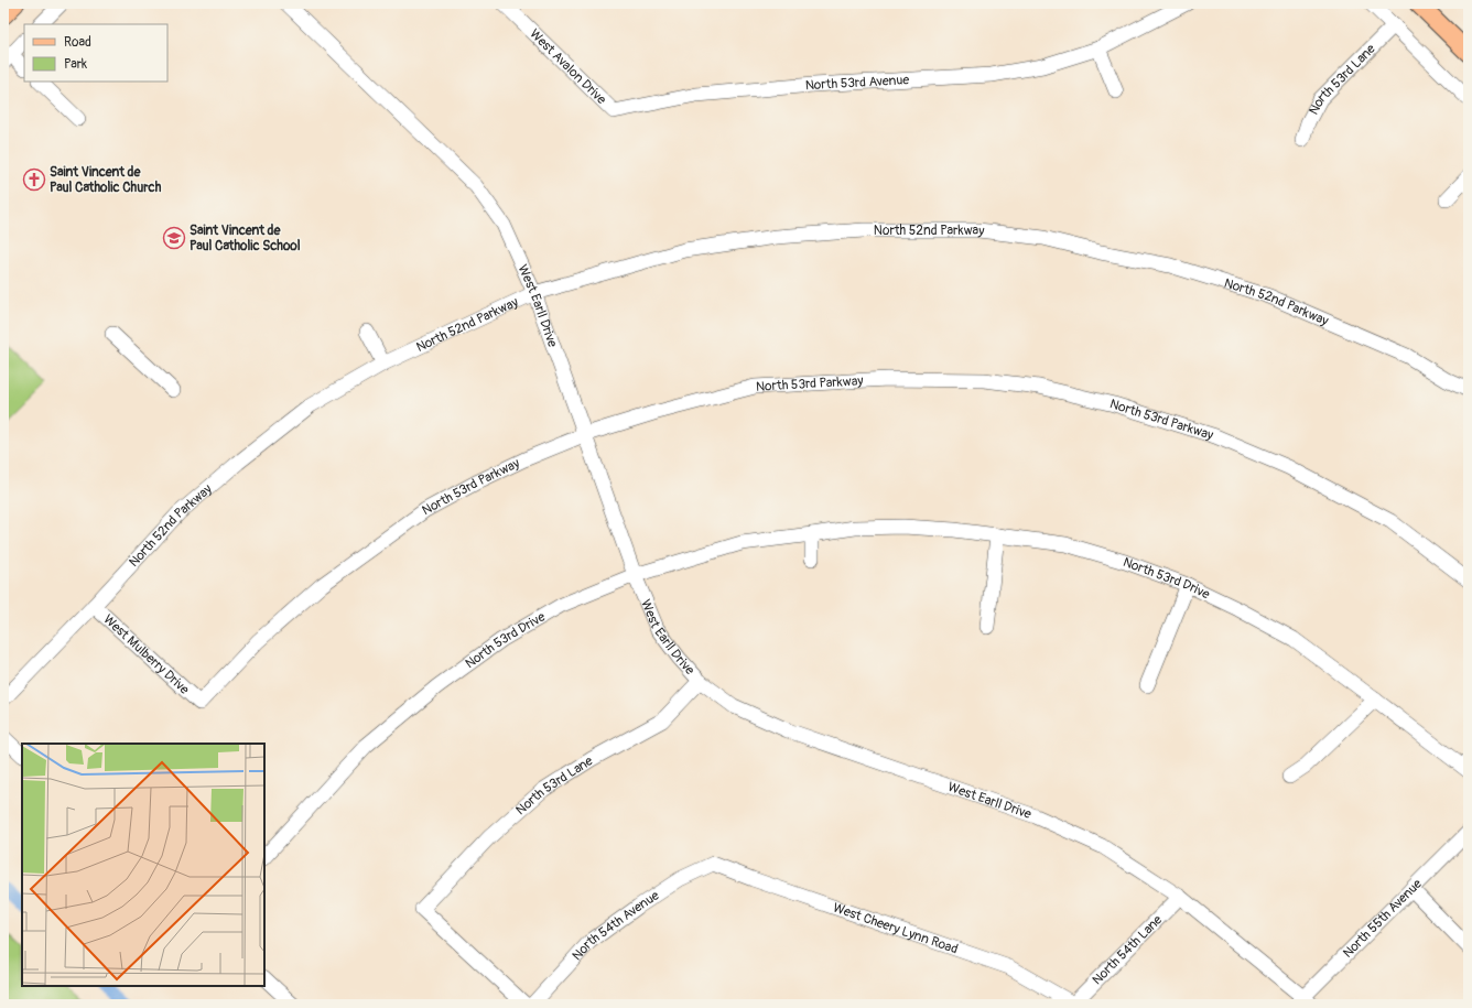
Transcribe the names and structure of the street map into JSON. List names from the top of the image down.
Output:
{
  "streets": {
    "street": [
      "West Avalon Drive",
      "North 53rd Lane",
      "North 53rd Avenue",
      "North 52nd Parkway",
      "West Earll Drive",
      "North 53rd Parkway",
      "North 53rd Drive",
      "West Mulberry Drive",
      "North 55th Avenue",
      "North 54th Avenue",
      "West Cheery Lynn Road",
      "North 54th Lane"
    ]
  },
  "crossings": [
    ["West Avalon Drive", "North 53rd Avenue"],
    ["North 53rd Lane", "West Earll Drive"],
    ["North 52nd Parkway", "West Earll Drive"],
    ["North 52nd Parkway", "West Mulberry Drive"],
    ["West Earll Drive", "North 53rd Parkway"],
    ["West Earll Drive", "North 53rd Drive"],
    ["West Earll Drive", "North 55th Avenue"],
    ["West Earll Drive", "North 54th Lane"],
    ["North 53rd Parkway", "West Mulberry Drive"],
    ["North 54th Avenue", "West Cheery Lynn Road"],
    ["West Cheery Lynn Road", "North 54th Lane"]
  ],
  "places": {
    "church": ["Saint Vincent de Paul Catholic Church"],
    "school or university": ["Saint Vincent de Paul Catholic School"]
  },
  "legend": ["Road", "Park"]
}
